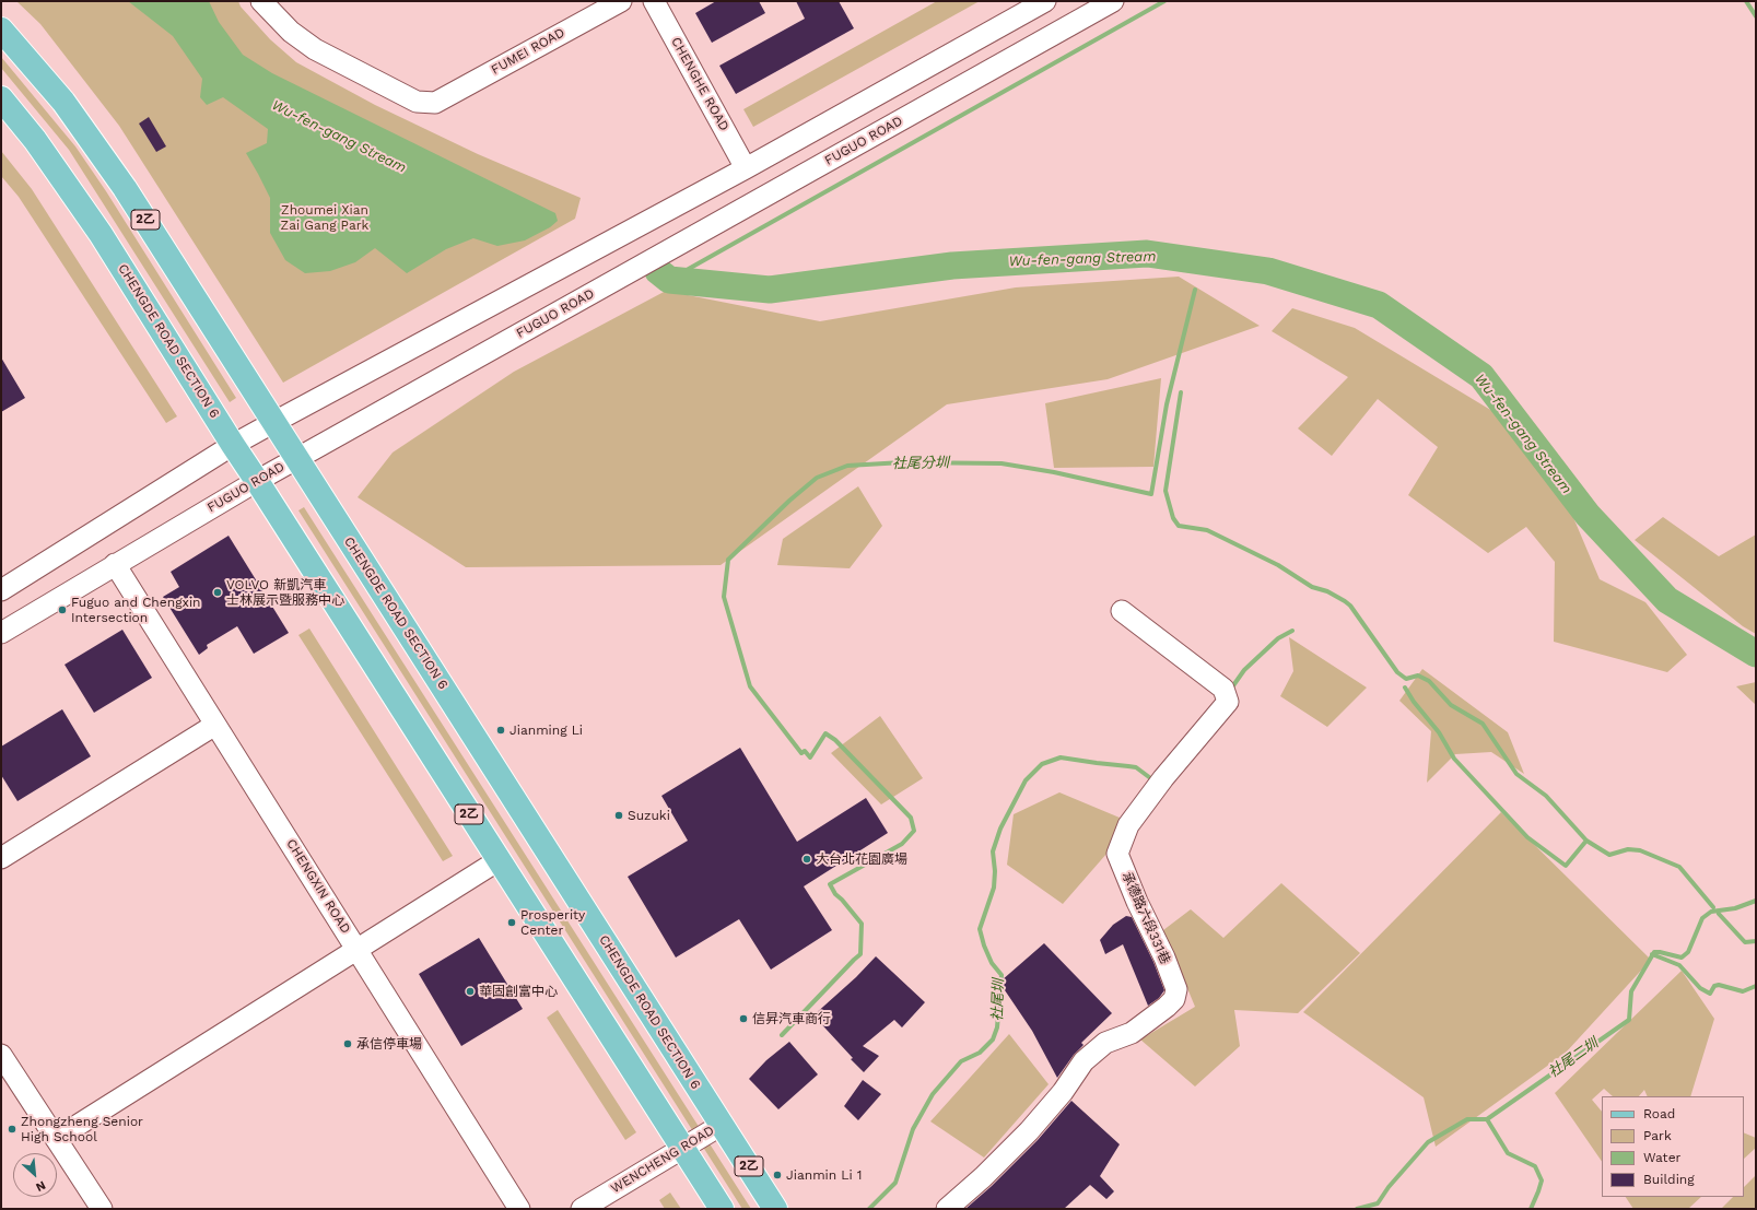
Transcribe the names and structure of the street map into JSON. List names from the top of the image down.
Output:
{
  "streets": {
    "main road": ["2乙", "CHENGDE ROAD SECTION 6"],
    "street": [
      "FUMEI ROAD",
      "CHENGHE ROAD",
      "FUGUO ROAD",
      "CHENGXIN ROAD",
      "承德路六段331巷",
      "WENCHENG ROAD"
    ]
  },
  "crossings": [
    ["FUGUO ROAD", "CHENGDE ROAD SECTION 6"],
    ["FUGUO ROAD", "CHENGXIN ROAD"],
    ["CHENGDE ROAD SECTION 6", "WENCHENG ROAD"]
  ],
  "water": [
    "Wu-fen-gang Stream",
    "社尾分圳",
    "社尾圳",
    "社尾二圳"
  ],
  "parks": ["Zhoumei Xian Zai Gang Park"],
  "places": [
    "VOLVO 新凱汽車 士林展示暨服務中心",
    "Fuguo and Chengxin Intersection",
    "Jianming Li",
    "Suzuki",
    "大台北花園廣場",
    "Prosperity Center",
    "華固創富中心",
    "信昇汽車商行",
    "承信停車場",
    "Zhongzheng Senior High School",
    "Jianmin Li 1"
  ],
  "legend": [
    "Road",
    "Park",
    "Water",
    "Building"
  ],
  "north": "bottom right"
}
